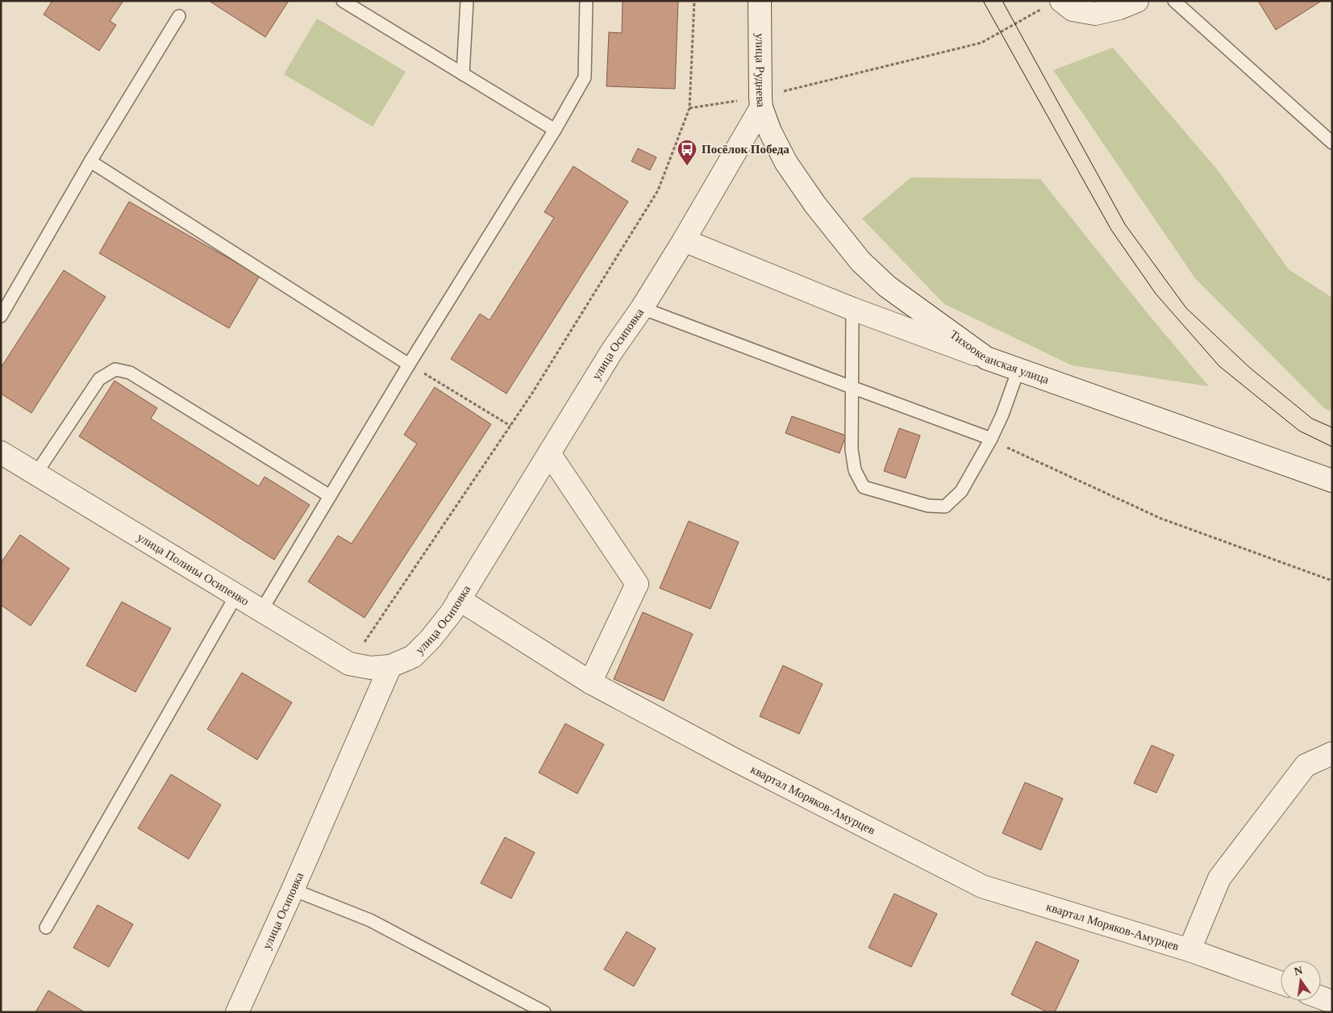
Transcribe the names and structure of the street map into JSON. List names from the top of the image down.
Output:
{
  "streets": {
    "street": [
      "улица Руднева",
      "улица Осиповка",
      "Тихоокеанская улица",
      "улица Полины Осипенко",
      "квартал Моряков-Амурцев"
    ]
  },
  "crossings": [
    ["улица Руднева", "улица Осиповка"],
    ["улица Руднева", "Тихоокеанская улица"],
    ["улица Осиповка", "улица Полины Осипенко"],
    ["улица Осиповка", "квартал Моряков-Амурцев"]
  ],
  "places": {
    "bus stop": ["Посёлок Победа"]
  },
  "north": "top"
}
